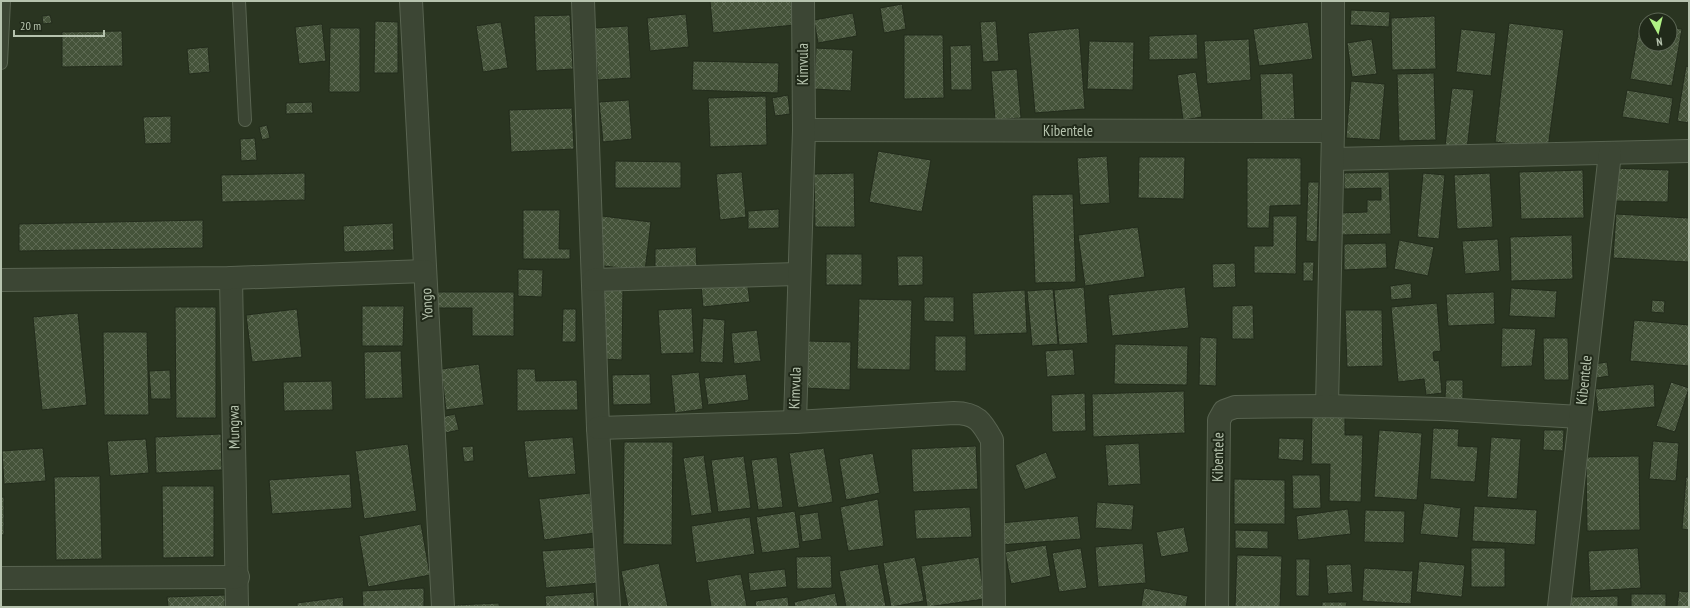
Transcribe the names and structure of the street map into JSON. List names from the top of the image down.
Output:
{
  "streets": {
    "street": [
      "Kimvula",
      "Kibentele",
      "Yongo",
      "Mungwa"
    ]
  },
  "crossings": [
    ["Kimvula", "Kibentele"]
  ],
  "scale_bar": "20 m",
  "north": "bottom"
}
